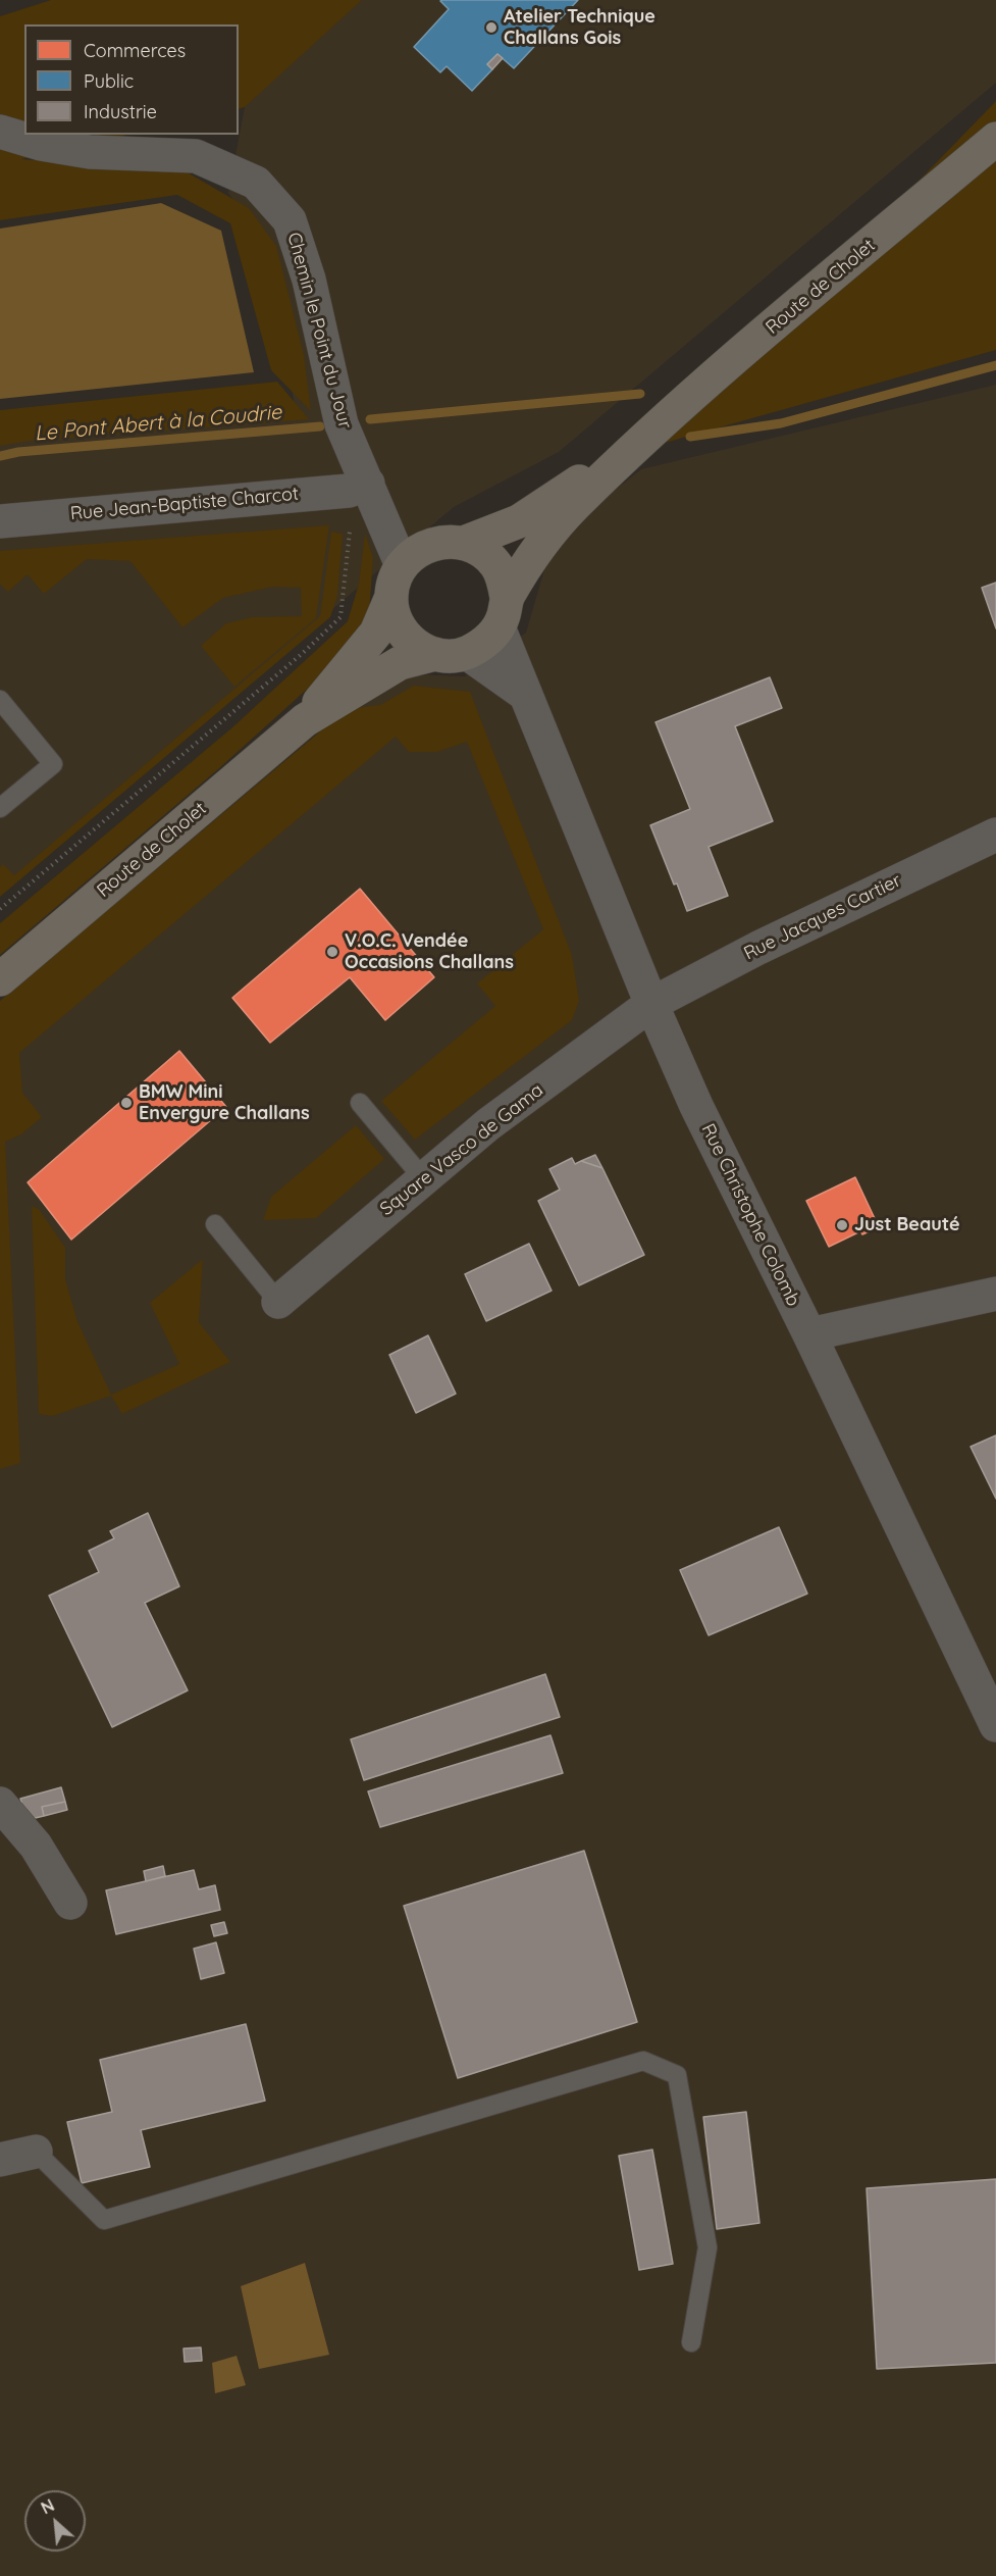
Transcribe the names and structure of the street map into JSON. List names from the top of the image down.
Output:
{
  "streets": {
    "main road": ["Route de Cholet"],
    "street": [
      "Chemin le Point du Jour",
      "Rue Jean-Baptiste Charcot",
      "Rue Jacques Cartier",
      "Square Vasco de Gama",
      "Rue Christophe Colomb"
    ]
  },
  "crossings": [
    ["Route de Cholet", "Chemin le Point du Jour"],
    ["Route de Cholet", "Rue Christophe Colomb"],
    ["Chemin le Point du Jour", "Rue Jean-Baptiste Charcot"],
    ["Chemin le Point du Jour", "Rue Christophe Colomb"],
    ["Rue Jacques Cartier", "Square Vasco de Gama"],
    ["Rue Jacques Cartier", "Rue Christophe Colomb"],
    ["Square Vasco de Gama", "Rue Christophe Colomb"]
  ],
  "water": ["Le Pont Abert à la Coudrie"],
  "places": [
    "Atelier Technique Challans Gois",
    "V.O.C. Vendée Occasions Challans",
    "BMW Mini Envergure Challans",
    "Just Beauté"
  ],
  "legend": ["Commerces", "Public", "Industrie"],
  "north": "top left"
}
